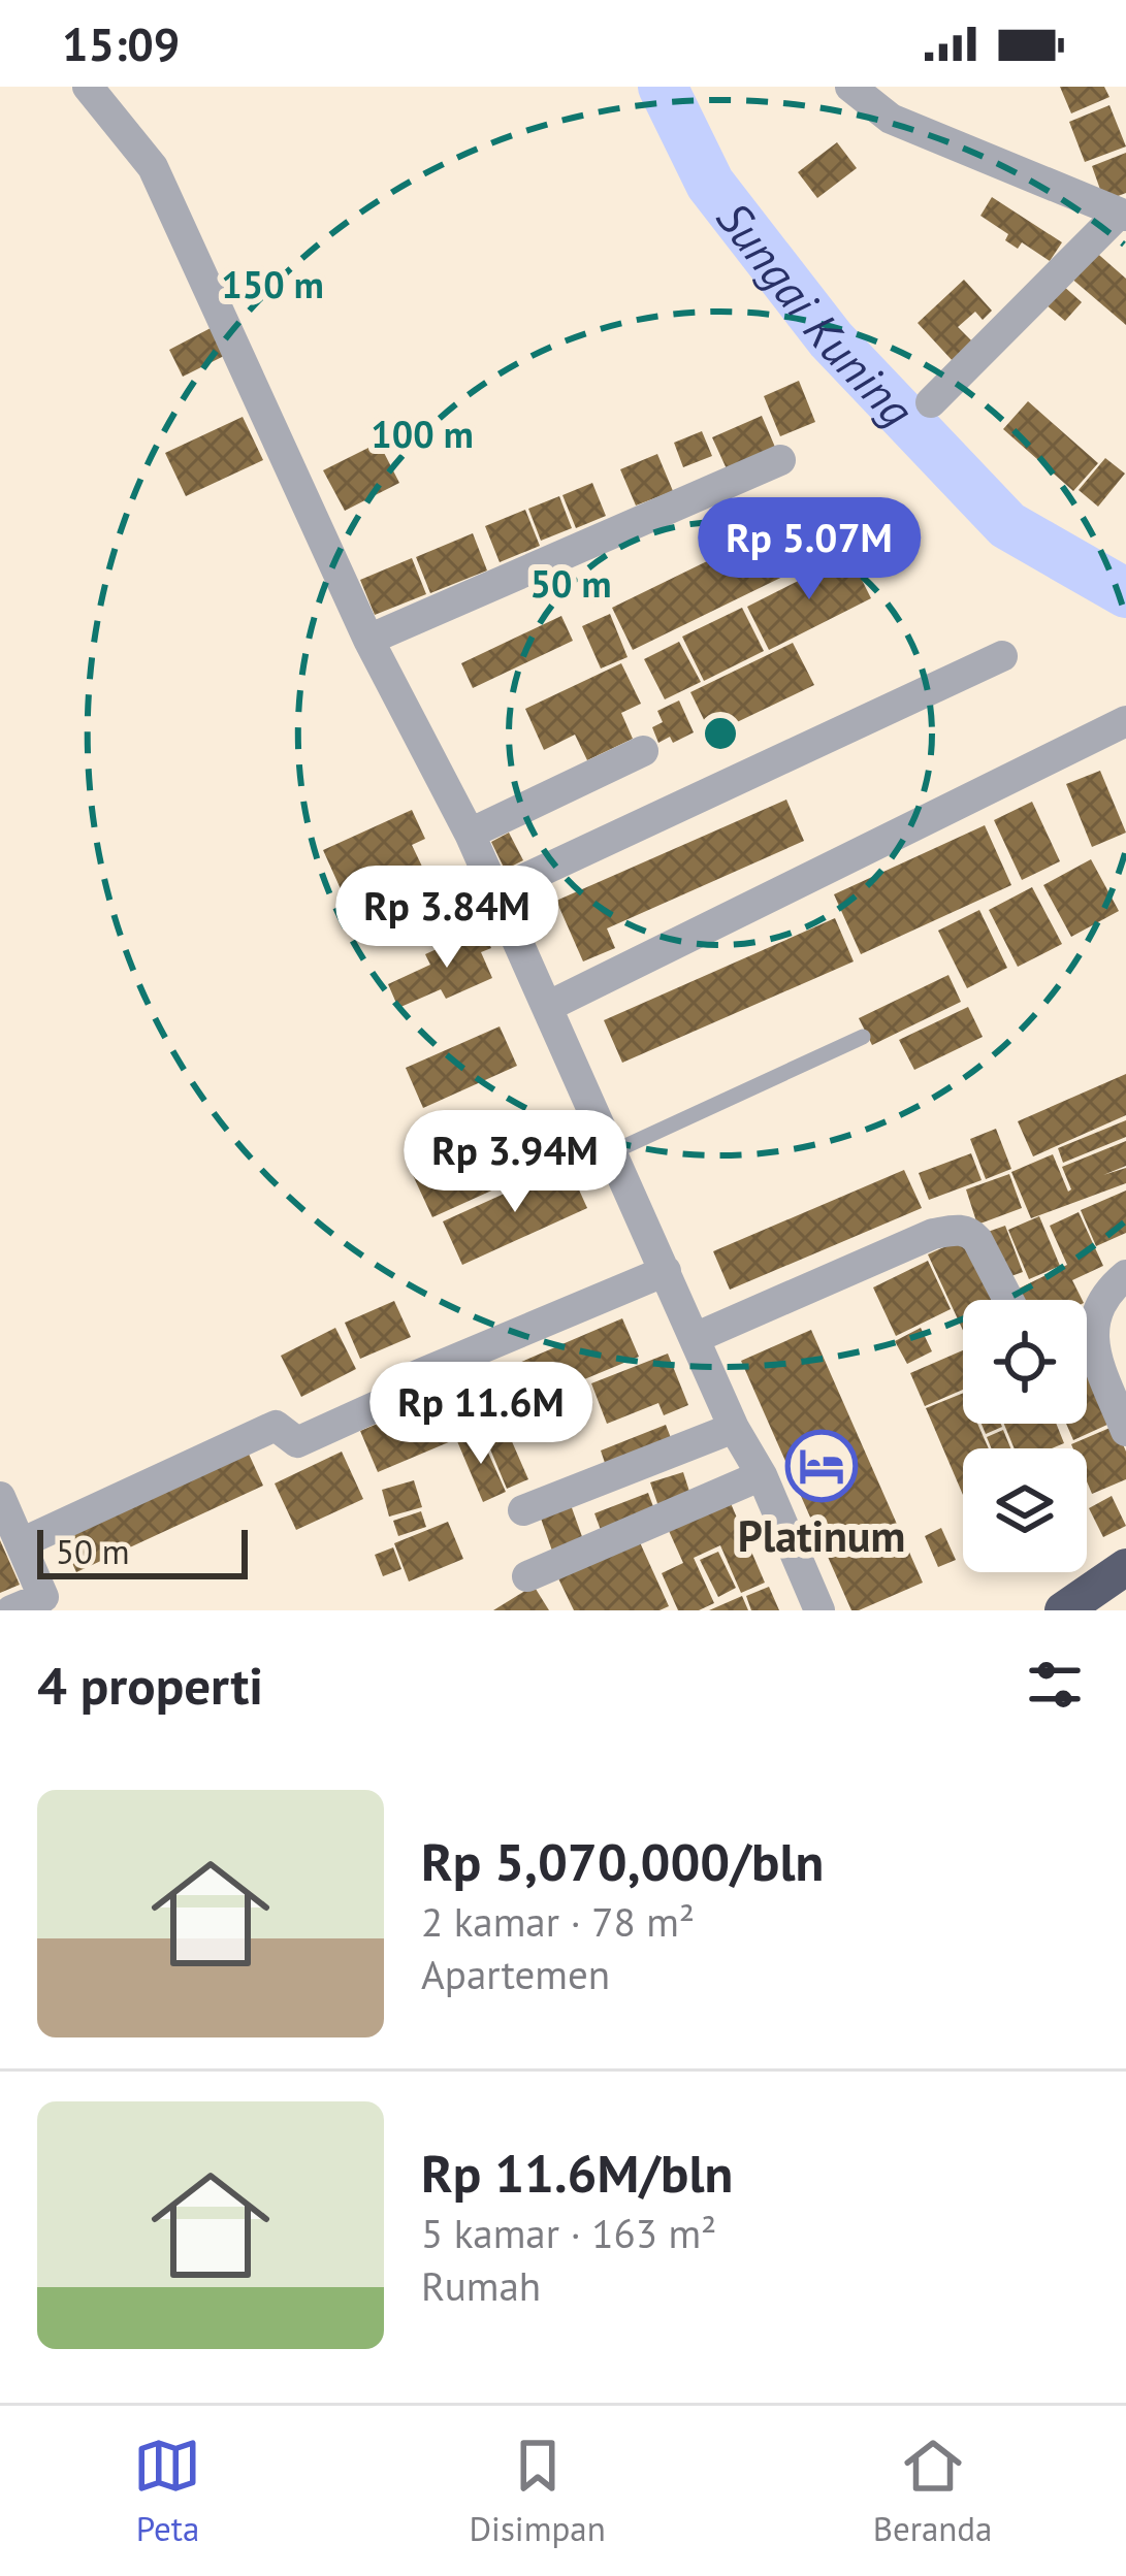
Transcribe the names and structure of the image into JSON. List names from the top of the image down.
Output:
{
  "water": ["Sungai Kuning"],
  "places": {
    "hotel": ["Platinum"]
  },
  "scale_bar": "50 m",
  "page": {
    "status": "15:09",
    "price": [
      "Rp 5.07M",
      "Rp 3.84M",
      "Rp 3.94M",
      "Rp 11.6M"
    ],
    "scale": "50 m",
    "heading": "4 properti",
    "list": [
      {
        "name": "Rp 5,070,000/bln",
        "note": "2 kamar · 78 m² · Apartemen"
      },
      {
        "name": "Rp 11.6M/bln",
        "note": "5 kamar · 163 m² · Rumah"
      }
    ],
    "tabs": ["Peta", "Disimpan", "Beranda"]
  },
  "rings": ["150 m", "100 m", "50 m"]
}
